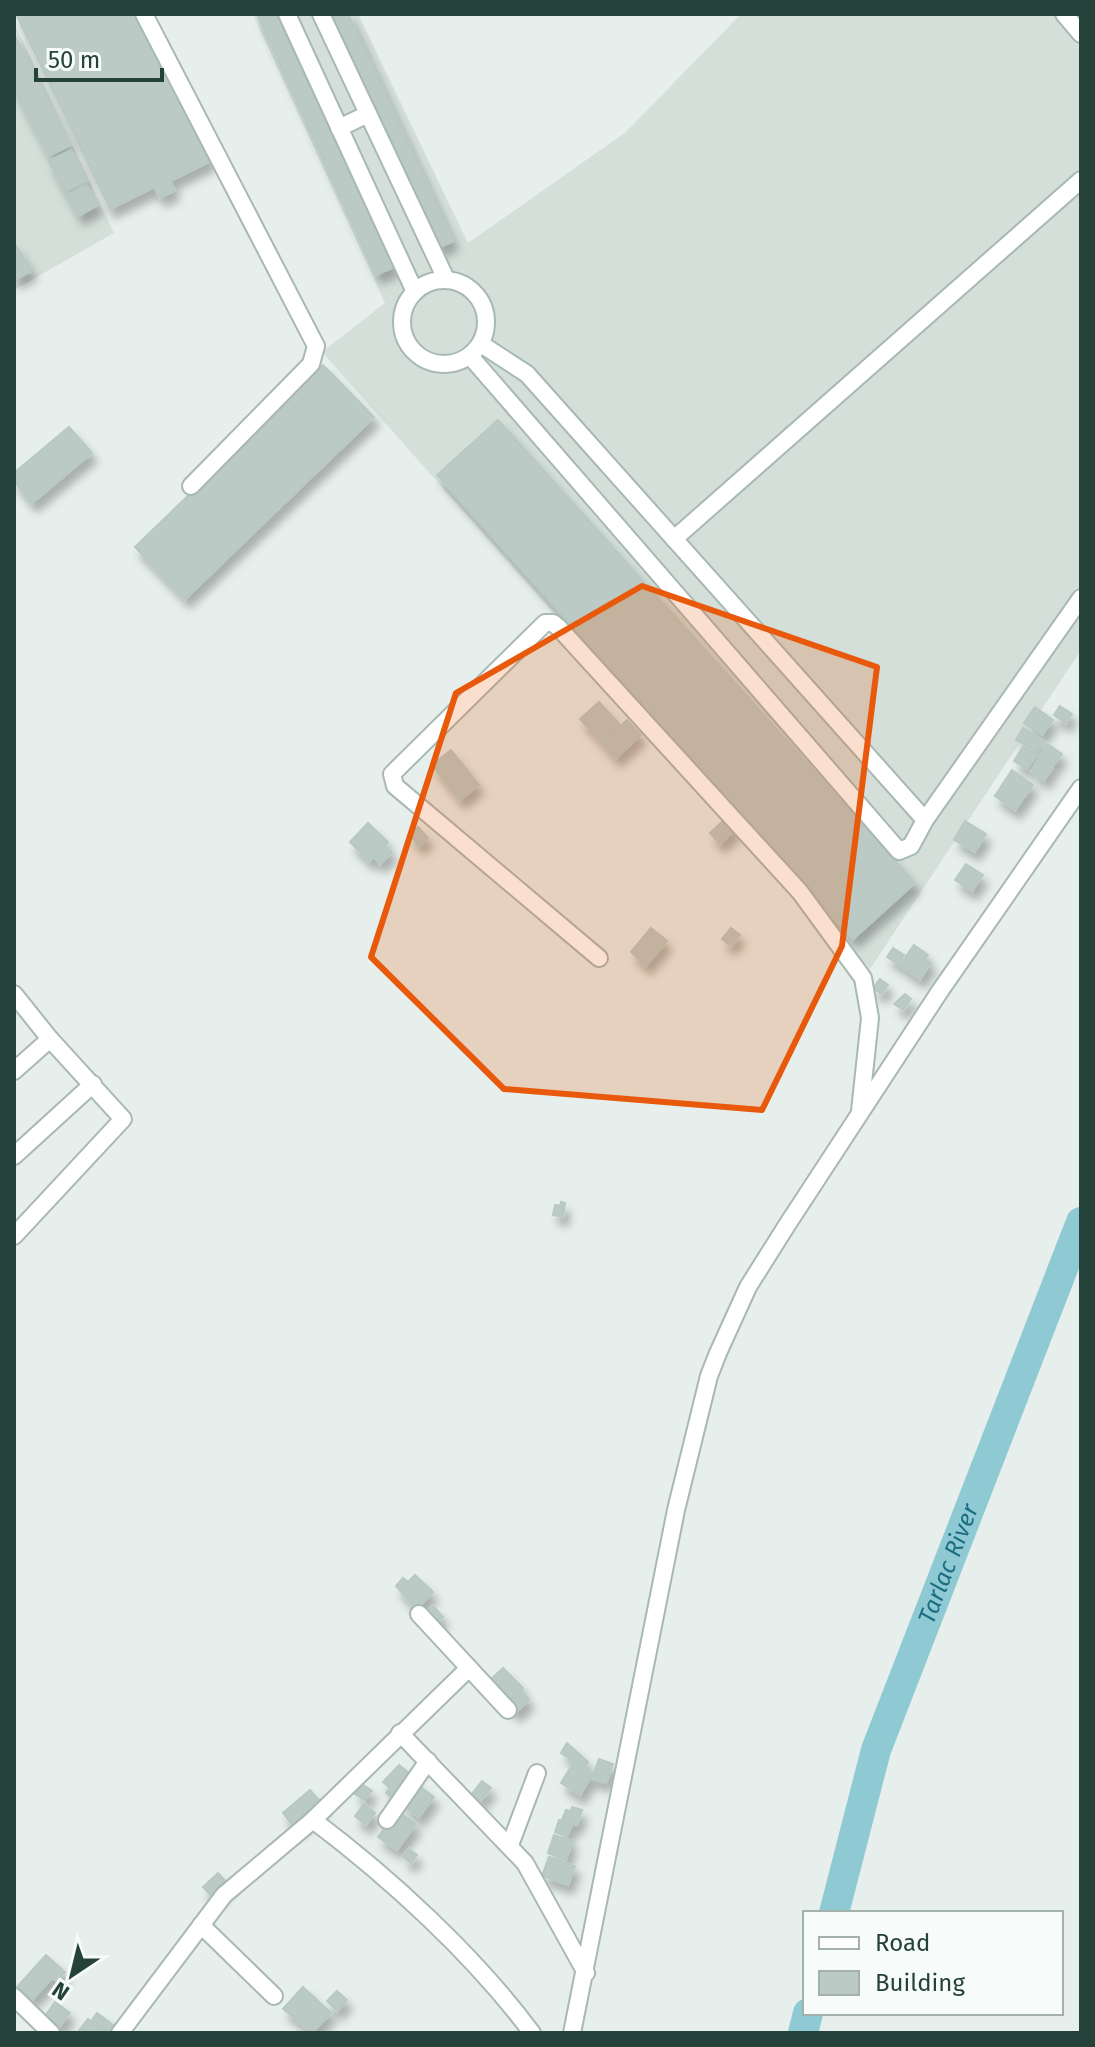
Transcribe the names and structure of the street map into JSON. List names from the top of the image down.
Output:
{
  "water": ["Tarlac River"],
  "legend": ["Road", "Building"],
  "scale_bar": "50 m",
  "north": "bottom left"
}
